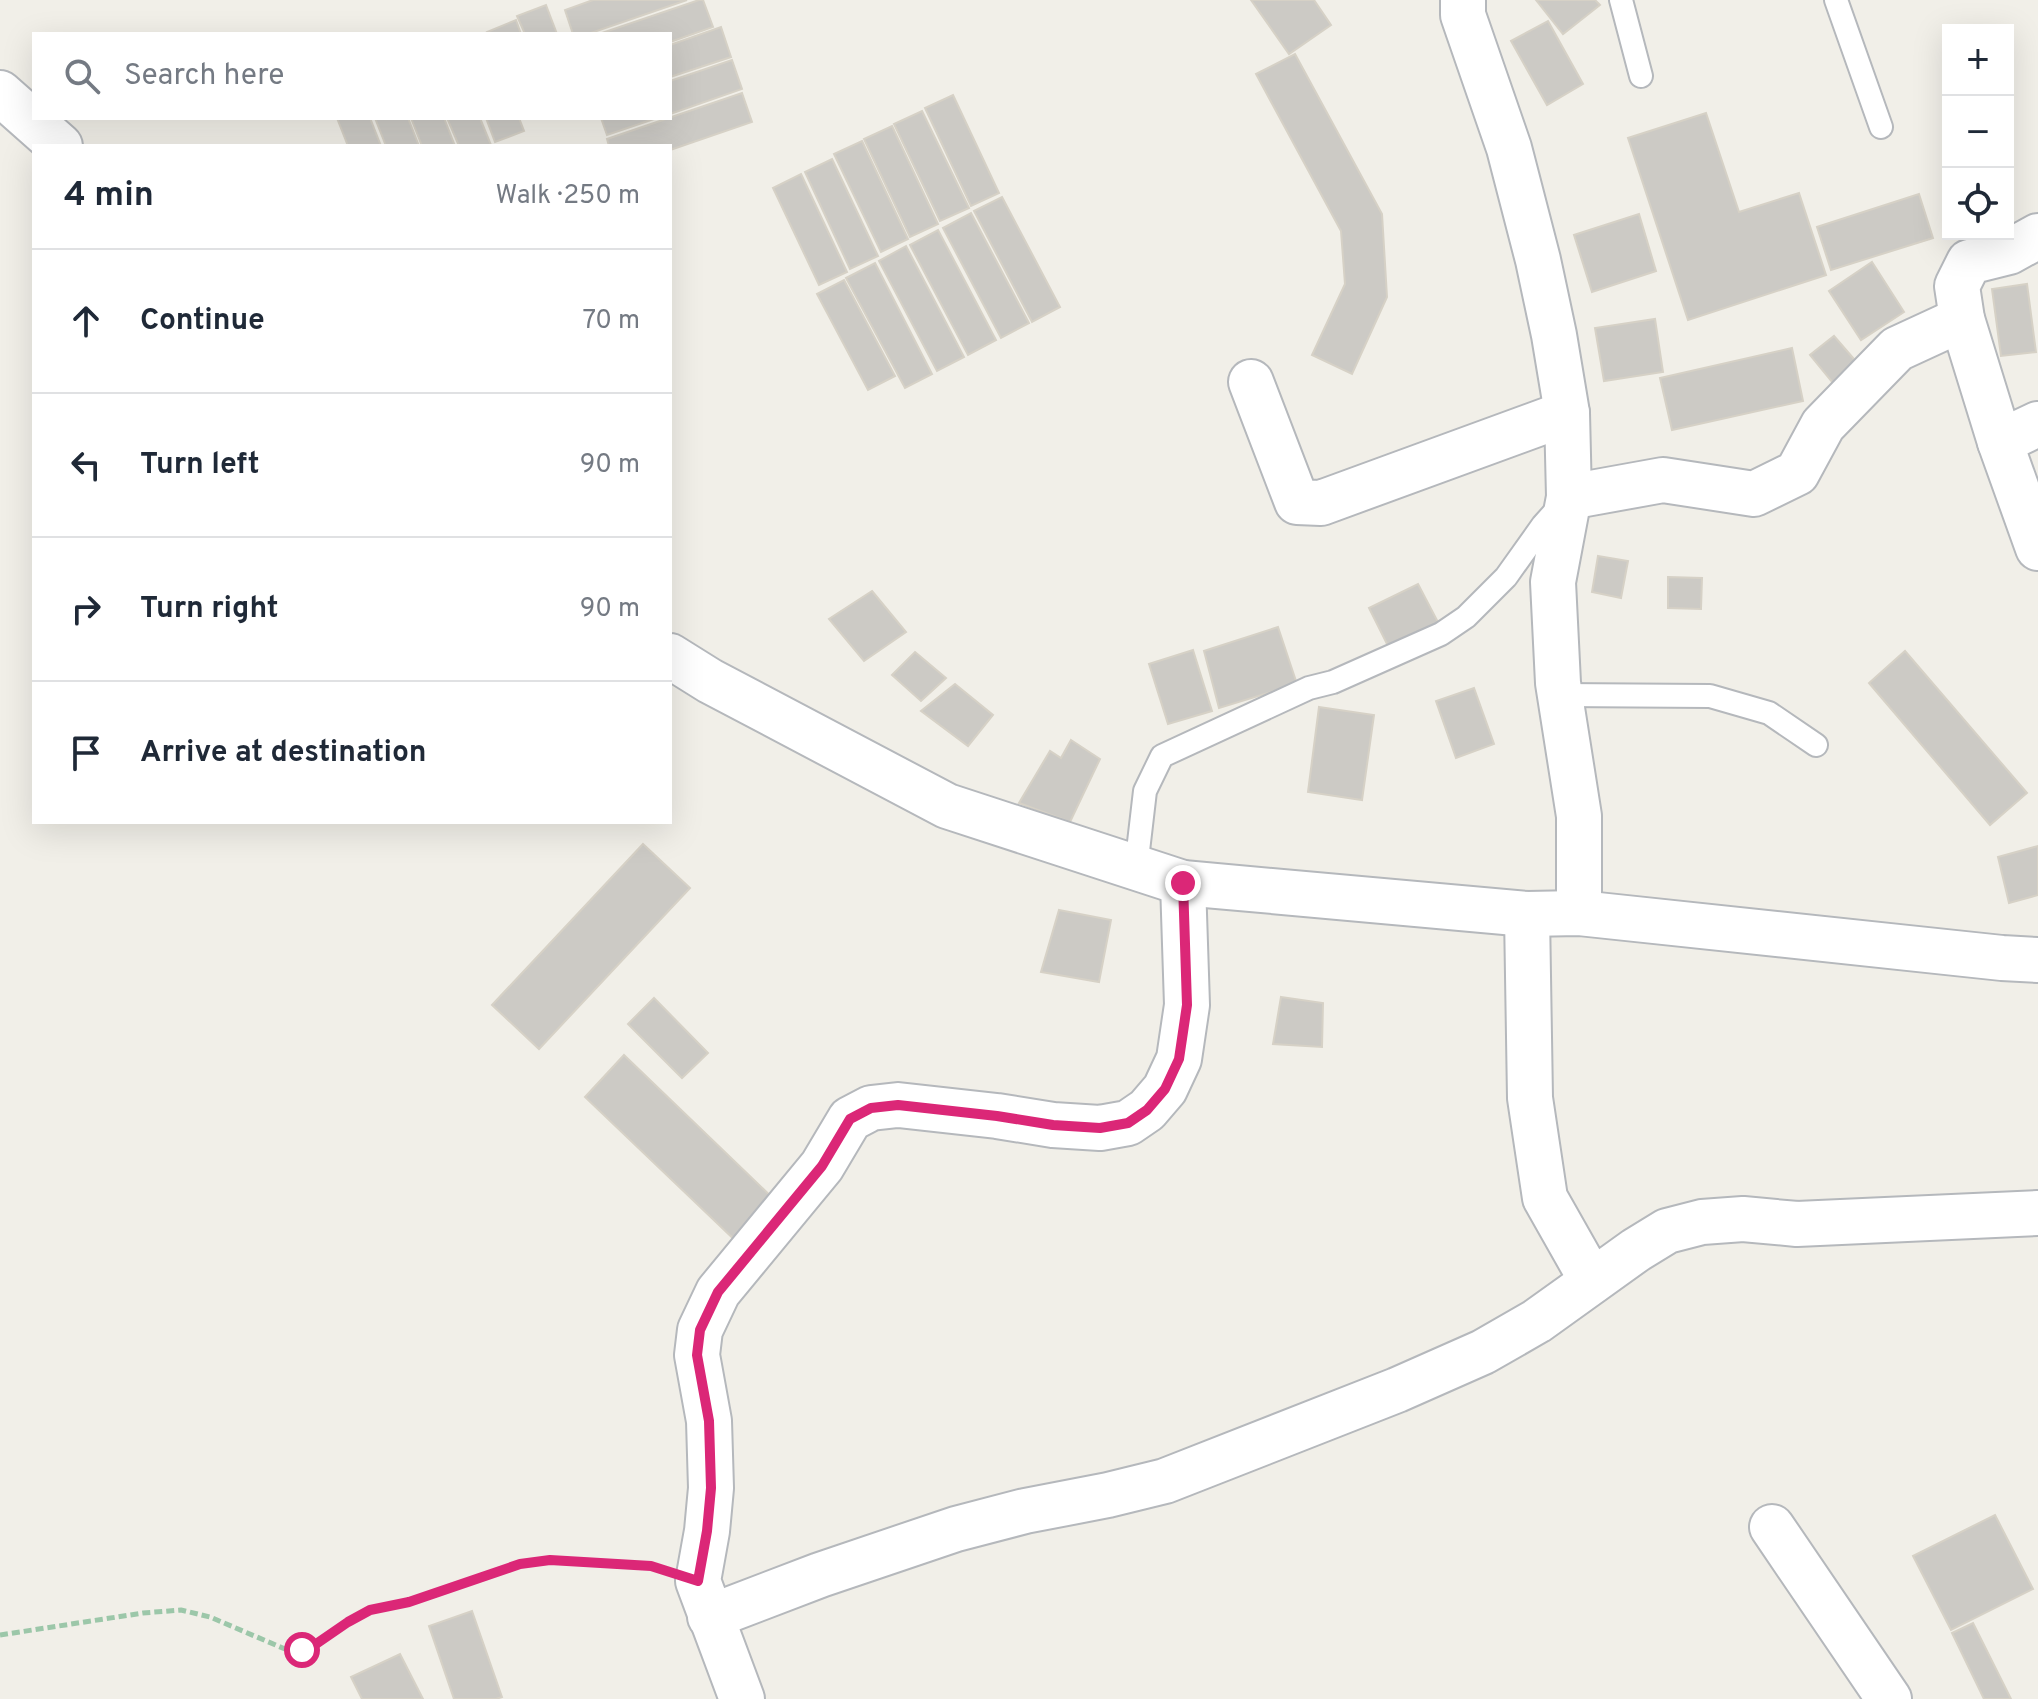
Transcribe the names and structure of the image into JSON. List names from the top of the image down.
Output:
{
  "page": {
    "map_buttons": ["+", "−"],
    "search": "Search here",
    "heading": ["4 min", "Walk · 250 m"],
    "list": [
      ["Continue", "70 m"],
      ["Turn left", "90 m"],
      ["Turn right", "90 m"],
      "Arrive at destination"
    ]
  }
}
